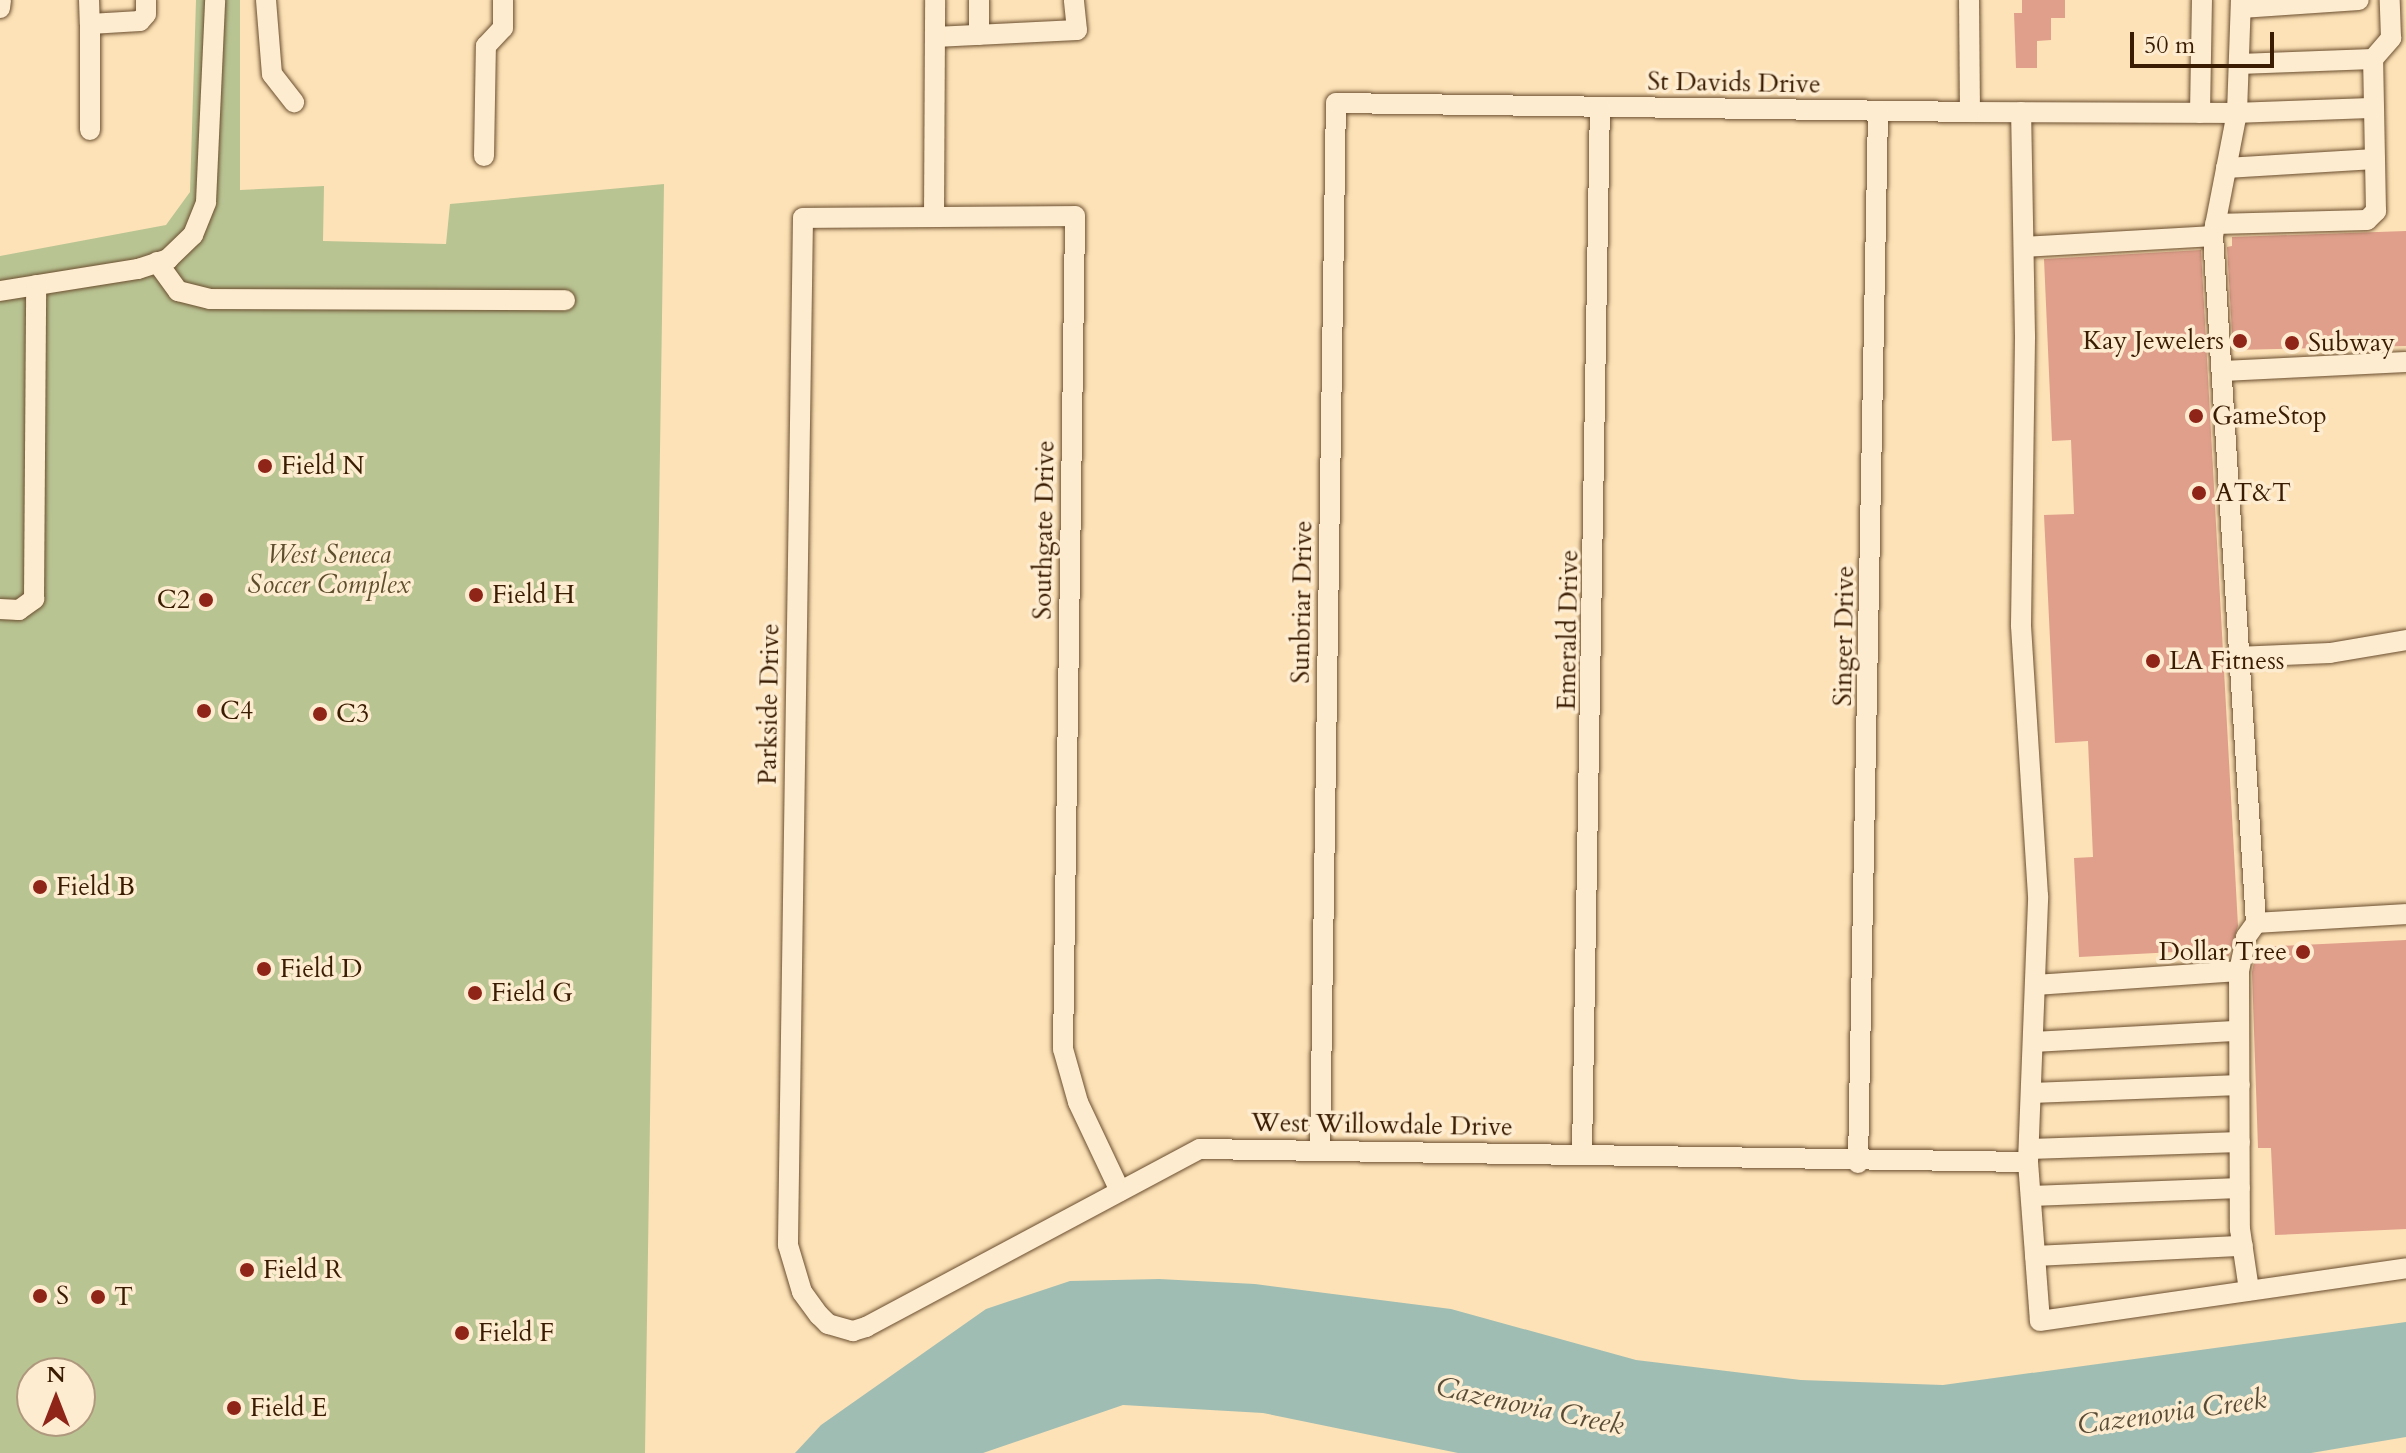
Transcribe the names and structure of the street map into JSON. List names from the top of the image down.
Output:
{
  "streets": {
    "street": [
      "St Davids Drive",
      "Southgate Drive",
      "Sunbriar Drive",
      "Emerald Drive",
      "Singer Drive",
      "Parkside Drive",
      "West Willowdale Drive"
    ]
  },
  "crossings": [
    ["St Davids Drive", "Sunbriar Drive"],
    ["St Davids Drive", "Emerald Drive"],
    ["St Davids Drive", "Singer Drive"],
    ["Southgate Drive", "Parkside Drive"],
    ["Southgate Drive", "West Willowdale Drive"],
    ["Sunbriar Drive", "West Willowdale Drive"],
    ["Emerald Drive", "West Willowdale Drive"],
    ["Singer Drive", "West Willowdale Drive"],
    ["Parkside Drive", "West Willowdale Drive"]
  ],
  "water": ["Cazenovia Creek"],
  "parks": ["West Seneca Soccer Complex"],
  "places": [
    "Kay Jewelers",
    "Subway",
    "GameStop",
    "Field N",
    "AT&T",
    "Field H",
    "C2",
    "LA Fitness",
    "C4",
    "C3",
    "Field B",
    "Dollar Tree",
    "Field D",
    "Field G",
    "Field R",
    "S",
    "T",
    "Field F",
    "Field E"
  ],
  "scale_bar": "50 m",
  "north": "top"
}
